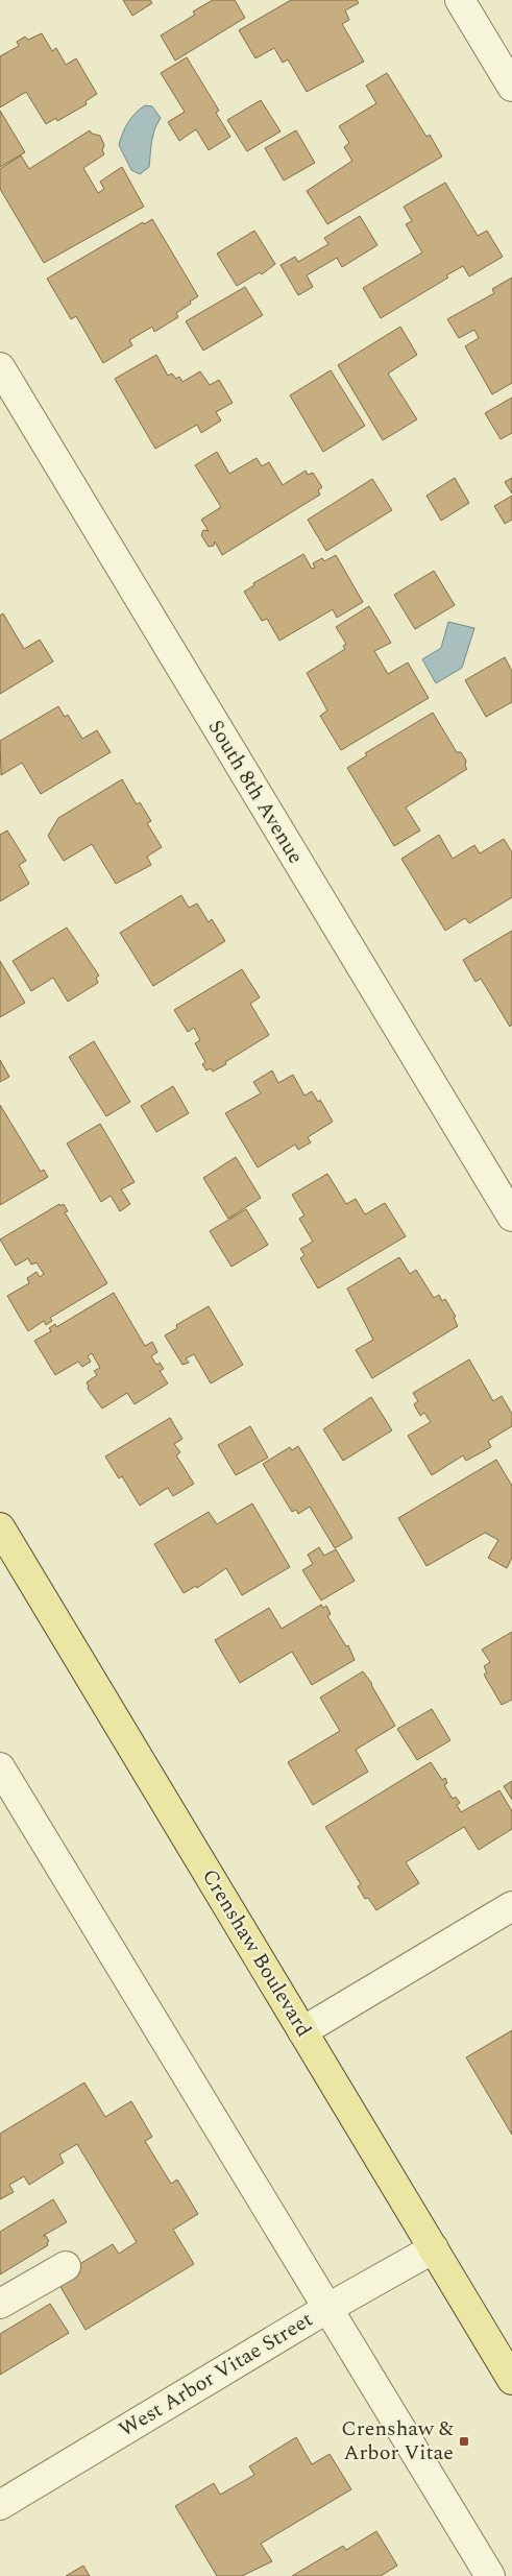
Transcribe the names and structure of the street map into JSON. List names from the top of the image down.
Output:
{
  "streets": {
    "main road": ["Crenshaw Boulevard"],
    "street": ["South 8th Avenue", "West Arbor Vitae Street"]
  },
  "crossings": [
    ["Crenshaw Boulevard", "West Arbor Vitae Street"]
  ],
  "places": {
    "transit": ["Crenshaw & Arbor Vitae"]
  }
}
